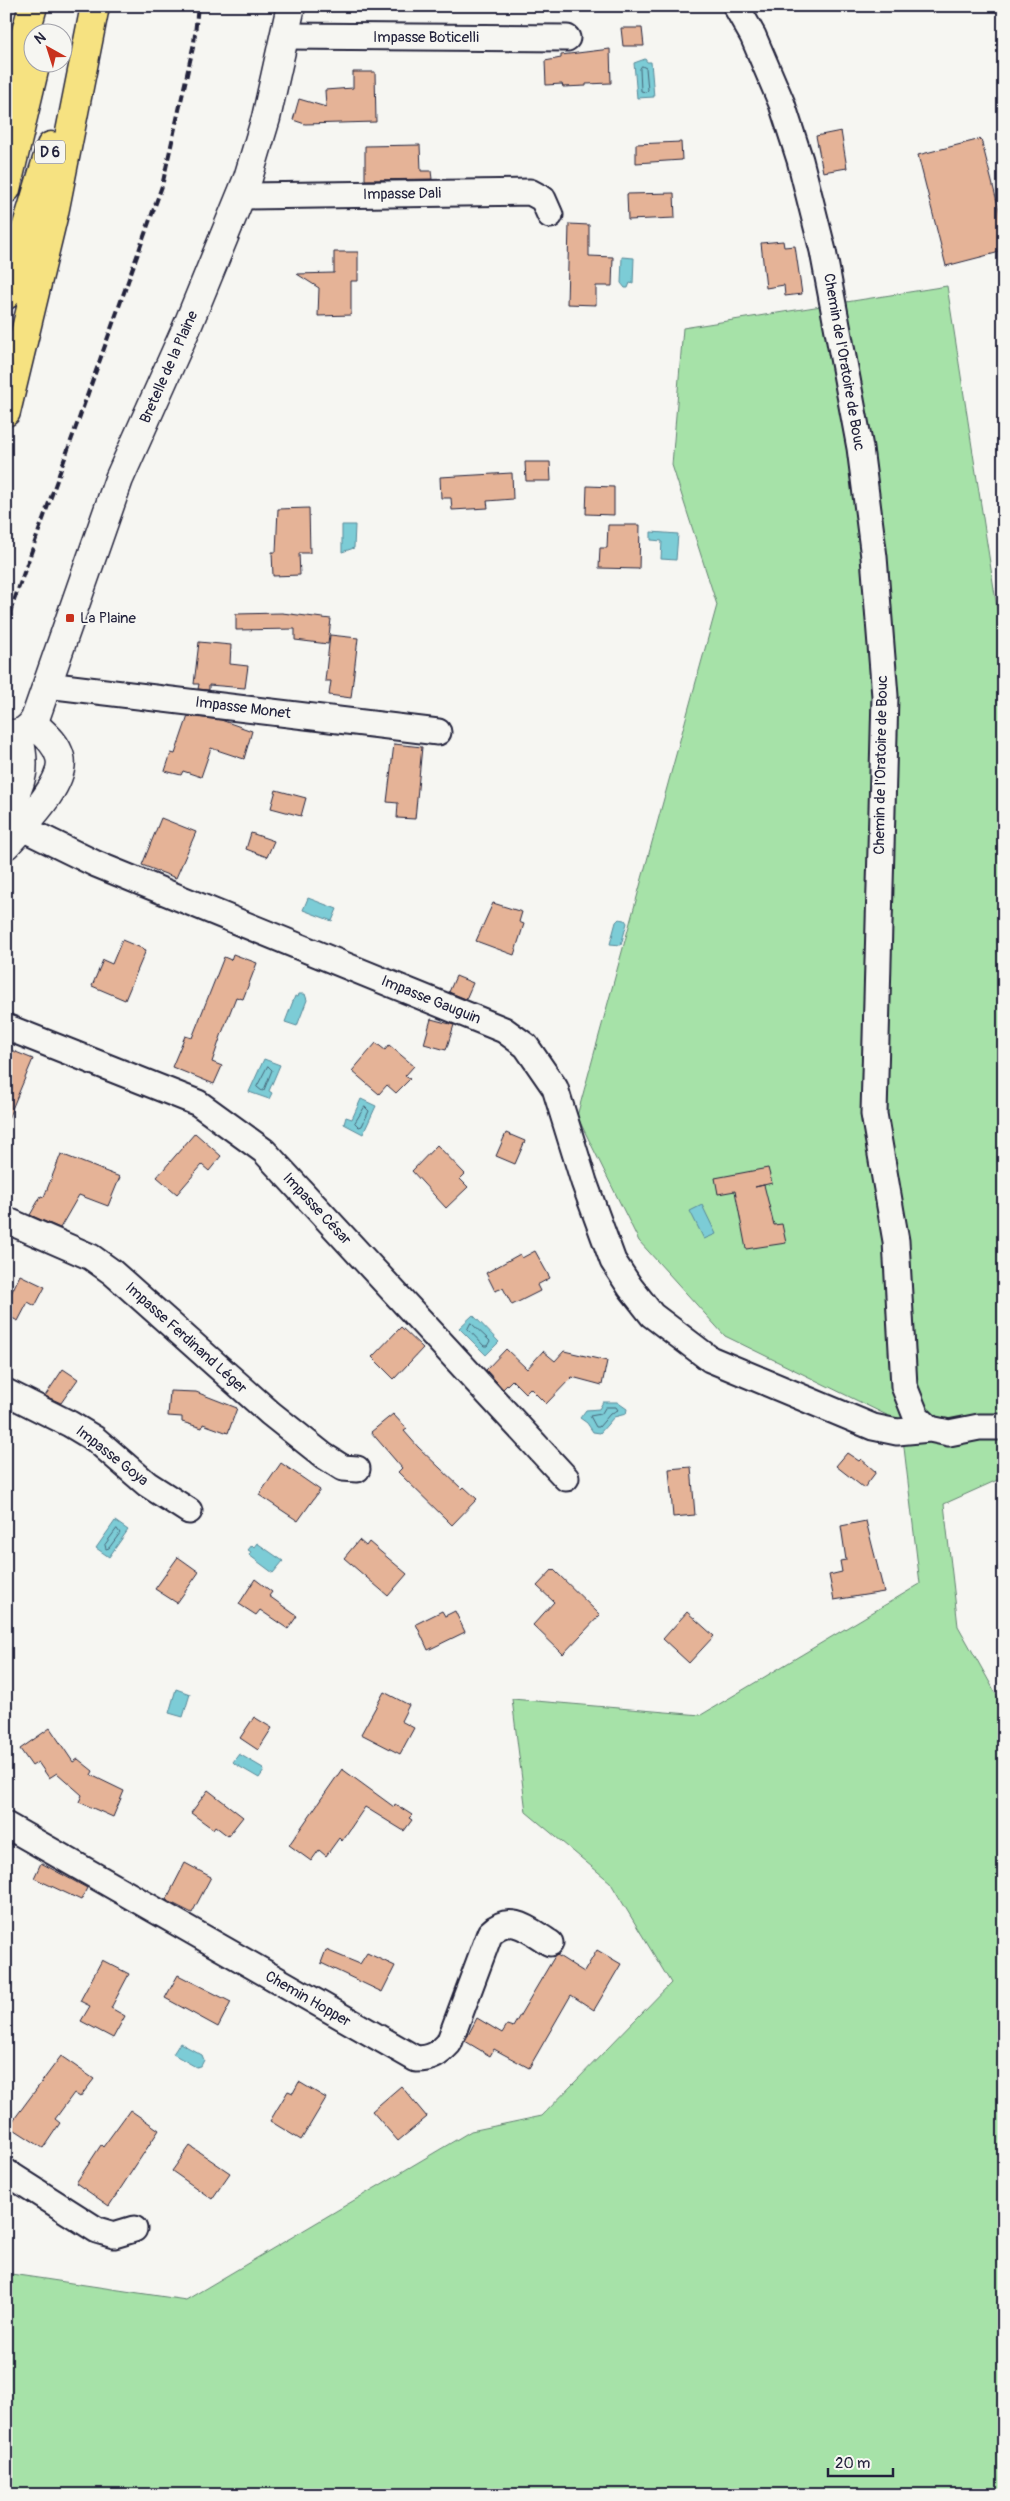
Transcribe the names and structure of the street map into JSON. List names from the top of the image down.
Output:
{
  "streets": {
    "highway": ["D 6"],
    "main road": ["Bretelle de la Plaine"],
    "street": [
      "Impasse Boticelli",
      "Impasse Dali",
      "Chemin de l'Oratoire de Bouc",
      "Impasse Monet",
      "Impasse Gauguin",
      "Impasse César",
      "Impasse Ferdinand Léger",
      "Impasse Goya",
      "Chemin Hopper"
    ]
  },
  "crossings": [
    ["Impasse Boticelli", "Bretelle de la Plaine"],
    ["Impasse Dali", "Bretelle de la Plaine"],
    ["Chemin de l'Oratoire de Bouc", "Impasse Gauguin"],
    ["Bretelle de la Plaine", "Impasse Monet"]
  ],
  "places": {
    "transit": ["La Plaine"]
  },
  "scale_bar": "20 m",
  "north": "top left"
}
